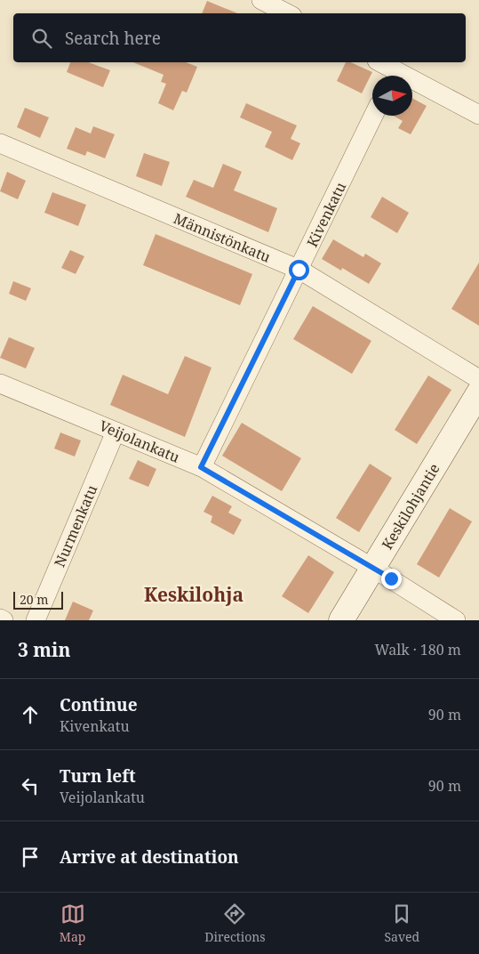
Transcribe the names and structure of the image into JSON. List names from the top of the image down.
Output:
{
  "streets": {
    "street": [
      "Kivenkatu",
      "Männistönkatu",
      "Veijolankatu",
      "Keskilohjantie",
      "Nurmenkatu"
    ]
  },
  "crossings": [
    ["Kivenkatu", "Männistönkatu"],
    ["Kivenkatu", "Veijolankatu"],
    ["Veijolankatu", "Keskilohjantie"],
    ["Veijolankatu", "Nurmenkatu"]
  ],
  "districts": ["Keskilohja"],
  "scale_bar": "20 m",
  "north": "right",
  "page": {
    "search": "Search here",
    "scale": "20 m",
    "heading": ["3 min", "Walk · 180 m"],
    "list": [
      ["Continue", "Kivenkatu", "90 m"],
      ["Turn left", "Veijolankatu", "90 m"],
      "Arrive at destination"
    ],
    "nav": ["Map", "Directions", "Saved"]
  }
}
